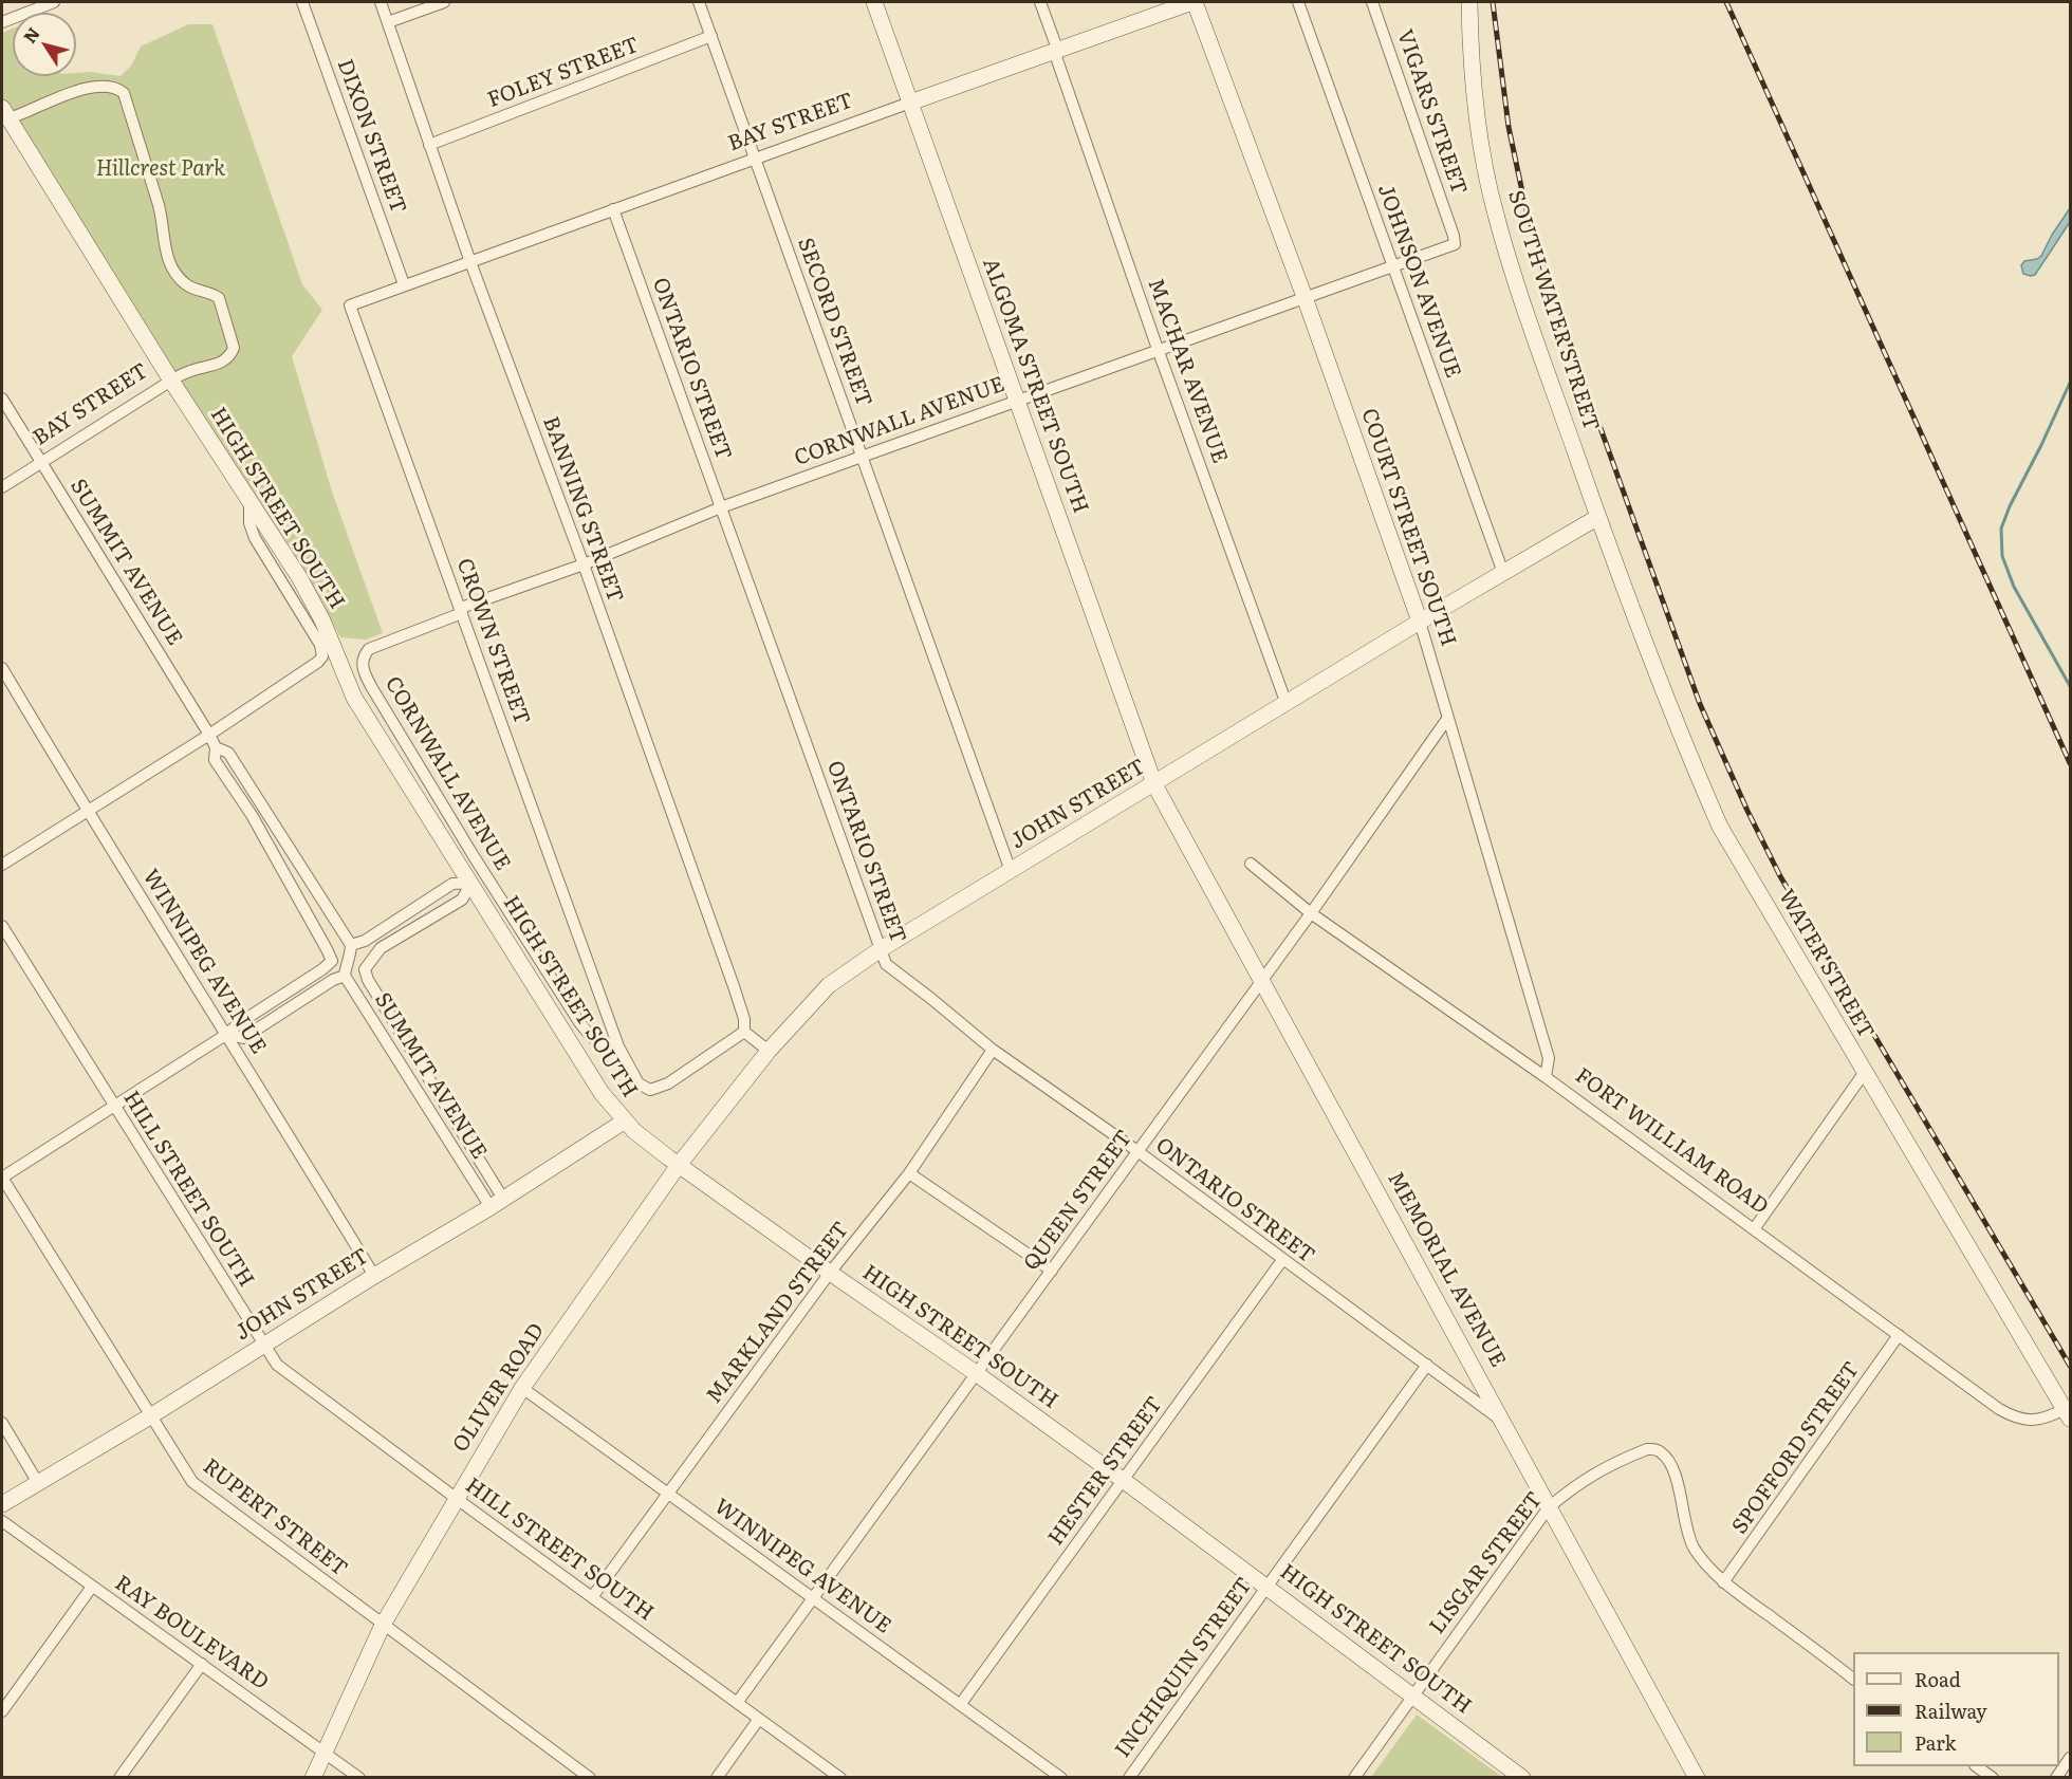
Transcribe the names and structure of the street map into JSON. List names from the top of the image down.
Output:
{
  "streets": {
    "main road": [
      "BAY STREET",
      "SOUTH WATER STREET",
      "ALGOMA STREET SOUTH",
      "HIGH STREET SOUTH",
      "COURT STREET SOUTH",
      "JOHN STREET",
      "WATER STREET",
      "MEMORIAL AVENUE",
      "OLIVER ROAD"
    ],
    "street": [
      "FOLEY STREET",
      "VIGARS STREET",
      "DIXON STREET",
      "JOHNSON AVENUE",
      "SECORD STREET",
      "ONTARIO STREET",
      "MACHAR AVENUE",
      "CORNWALL AVENUE",
      "BANNING STREET",
      "SUMMIT AVENUE",
      "CROWN STREET",
      "WINNIPEG AVENUE",
      "FORT WILLIAM ROAD",
      "HILL STREET SOUTH",
      "QUEEN STREET",
      "MARKLAND STREET",
      "SPOFFORD STREET",
      "HESTER STREET",
      "RUPERT STREET",
      "LISGAR STREET",
      "RAY BOULEVARD",
      "INCHIQUIN STREET"
    ]
  },
  "crossings": [
    ["FOLEY STREET", "SECORD STREET"],
    ["FOLEY STREET", "BANNING STREET"],
    ["VIGARS STREET", "CORNWALL AVENUE"],
    ["BAY STREET", "DIXON STREET"],
    ["BAY STREET", "SECORD STREET"],
    ["BAY STREET", "ONTARIO STREET"],
    ["BAY STREET", "MACHAR AVENUE"],
    ["BAY STREET", "ALGOMA STREET SOUTH"],
    ["BAY STREET", "HIGH STREET SOUTH"],
    ["BAY STREET", "BANNING STREET"],
    ["BAY STREET", "COURT STREET SOUTH"],
    ["BAY STREET", "SUMMIT AVENUE"],
    ["BAY STREET", "CROWN STREET"],
    ["DIXON STREET", "CROWN STREET"],
    ["JOHNSON AVENUE", "CORNWALL AVENUE"],
    ["JOHNSON AVENUE", "JOHN STREET"],
    ["SOUTH WATER STREET", "JOHN STREET"],
    ["SOUTH WATER STREET", "WATER STREET"],
    ["SECORD STREET", "CORNWALL AVENUE"],
    ["SECORD STREET", "JOHN STREET"],
    ["ONTARIO STREET", "CORNWALL AVENUE"],
    ["ONTARIO STREET", "JOHN STREET"],
    ["ONTARIO STREET", "QUEEN STREET"],
    ["ONTARIO STREET", "MEMORIAL AVENUE"],
    ["ONTARIO STREET", "MARKLAND STREET"],
    ["ONTARIO STREET", "HESTER STREET"],
    ["ONTARIO STREET", "INCHIQUIN STREET"],
    ["MACHAR AVENUE", "CORNWALL AVENUE"],
    ["MACHAR AVENUE", "JOHN STREET"],
    ["ALGOMA STREET SOUTH", "CORNWALL AVENUE"],
    ["ALGOMA STREET SOUTH", "JOHN STREET"],
    ["ALGOMA STREET SOUTH", "MEMORIAL AVENUE"],
    ["CORNWALL AVENUE", "BANNING STREET"],
    ["CORNWALL AVENUE", "COURT STREET SOUTH"],
    ["CORNWALL AVENUE", "CROWN STREET"],
    ["HIGH STREET SOUTH", "SUMMIT AVENUE"],
    ["HIGH STREET SOUTH", "JOHN STREET"],
    ["HIGH STREET SOUTH", "QUEEN STREET"],
    ["HIGH STREET SOUTH", "MARKLAND STREET"],
    ["HIGH STREET SOUTH", "OLIVER ROAD"],
    ["HIGH STREET SOUTH", "HESTER STREET"],
    ["HIGH STREET SOUTH", "LISGAR STREET"],
    ["HIGH STREET SOUTH", "INCHIQUIN STREET"],
    ["COURT STREET SOUTH", "JOHN STREET"],
    ["COURT STREET SOUTH", "FORT WILLIAM ROAD"],
    ["COURT STREET SOUTH", "QUEEN STREET"],
    ["SUMMIT AVENUE", "JOHN STREET"],
    ["SUMMIT AVENUE", "WINNIPEG AVENUE"],
    ["JOHN STREET", "WINNIPEG AVENUE"],
    ["JOHN STREET", "WATER STREET"],
    ["JOHN STREET", "HILL STREET SOUTH"],
    ["JOHN STREET", "MEMORIAL AVENUE"],
    ["JOHN STREET", "OLIVER ROAD"],
    ["JOHN STREET", "RUPERT STREET"],
    ["WINNIPEG AVENUE", "QUEEN STREET"],
    ["WINNIPEG AVENUE", "MARKLAND STREET"],
    ["WINNIPEG AVENUE", "OLIVER ROAD"],
    ["WINNIPEG AVENUE", "HESTER STREET"],
    ["WATER STREET", "FORT WILLIAM ROAD"],
    ["FORT WILLIAM ROAD", "QUEEN STREET"],
    ["FORT WILLIAM ROAD", "SPOFFORD STREET"],
    ["HILL STREET SOUTH", "QUEEN STREET"],
    ["HILL STREET SOUTH", "MARKLAND STREET"],
    ["HILL STREET SOUTH", "OLIVER ROAD"],
    ["QUEEN STREET", "MEMORIAL AVENUE"],
    ["MEMORIAL AVENUE", "LISGAR STREET"],
    ["OLIVER ROAD", "RUPERT STREET"],
    ["OLIVER ROAD", "RAY BOULEVARD"],
    ["SPOFFORD STREET", "LISGAR STREET"]
  ],
  "parks": ["Hillcrest Park"],
  "legend": ["Road", "Railway", "Park"],
  "north": "top left"
}
